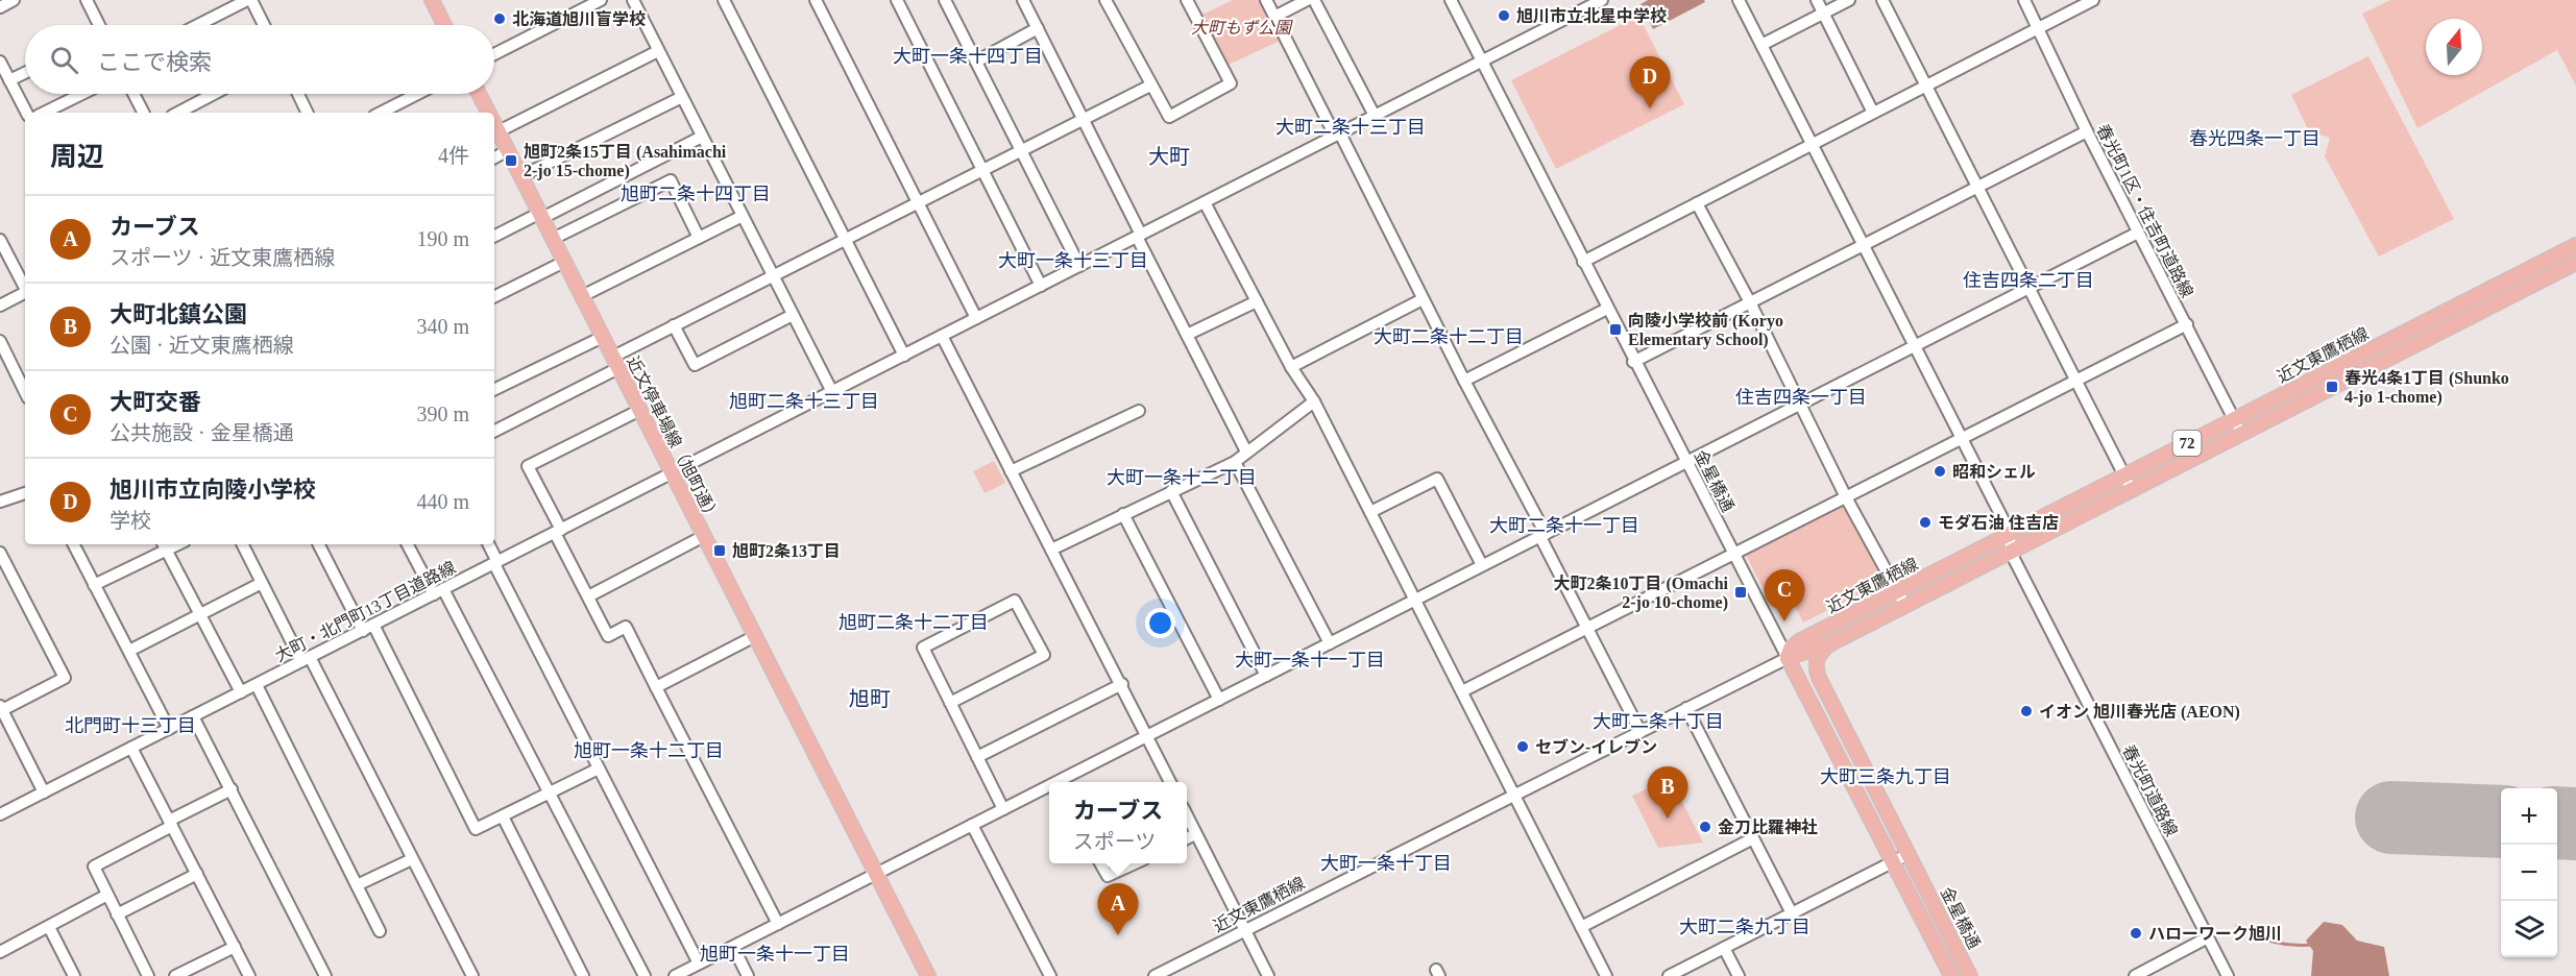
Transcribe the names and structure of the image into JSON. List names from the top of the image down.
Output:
{
  "streets": {
    "main road": [
      "近文東鷹栖線",
      "近文停車場線（旭町通）",
      "72",
      "金星橋通"
    ],
    "street": ["春光町1区・住吉町道路線", "大町・北門町13丁目道路線", "春光町道路線"]
  },
  "crossings": [
    ["春光町1区・住吉町道路線", "近文東鷹栖線"],
    ["近文東鷹栖線", "72"],
    ["近文東鷹栖線", "金星橋通"],
    ["近文東鷹栖線", "春光町道路線"],
    ["近文停車場線（旭町通）", "大町・北門町13丁目道路線"],
    ["72", "金星橋通"],
    ["金星橋通", "大町・北門町13丁目道路線"]
  ],
  "districts": [
    "大町一条十四丁目",
    "大町二条十三丁目",
    "春光四条一丁目",
    "大町",
    "旭町二条十四丁目",
    "大町一条十三丁目",
    "住吉四条二丁目",
    "大町二条十二丁目",
    "住吉四条一丁目",
    "旭町二条十三丁目",
    "大町一条十二丁目",
    "大町二条十一丁目",
    "旭町二条十二丁目",
    "大町一条十一丁目",
    "旭町",
    "大町二条十丁目",
    "北門町十三丁目",
    "旭町一条十二丁目",
    "大町三条九丁目",
    "大町一条十丁目",
    "大町二条九丁目",
    "旭町一条十一丁目"
  ],
  "parks": ["大町もず公園"],
  "places": {
    "other": [
      "旭川市立北星中学校",
      "北海道旭川盲学校",
      "昭和シェル",
      "モダ石油 住吉店",
      "イオン 旭川春光店 (AEON)",
      "セブン-イレブン",
      "金刀比羅神社",
      "ハローワーク旭川"
    ],
    "transit": [
      "旭町2条15丁目 (Asahimachi 2-jo 15-chome)",
      "向陵小学校前 (Koryo Elementary School)",
      "春光4条1丁目 (Shunko 4-jo 1-chome)",
      "旭町2条13丁目",
      "大町2条10丁目 (Omachi 2-jo 10-chome)"
    ]
  },
  "north": "top",
  "page": {
    "search": "ここで検索",
    "pins": [
      "D",
      "C",
      "B",
      "A"
    ],
    "heading": ["周辺", "4件"],
    "list": [
      {
        "mark": "A",
        "name": "カーブス",
        "note": "スポーツ · 近文東鷹栖線",
        "value": "190 m"
      },
      {
        "mark": "B",
        "name": "大町北鎮公園",
        "note": "公園 · 近文東鷹栖線",
        "value": "340 m"
      },
      {
        "mark": "C",
        "name": "大町交番",
        "note": "公共施設 · 金星橋通",
        "value": "390 m"
      },
      {
        "mark": "D",
        "name": "旭川市立向陵小学校",
        "note": "学校",
        "value": "440 m"
      }
    ],
    "popup": ["カーブス", "スポーツ"],
    "map_buttons": ["+", "−"]
  }
}
